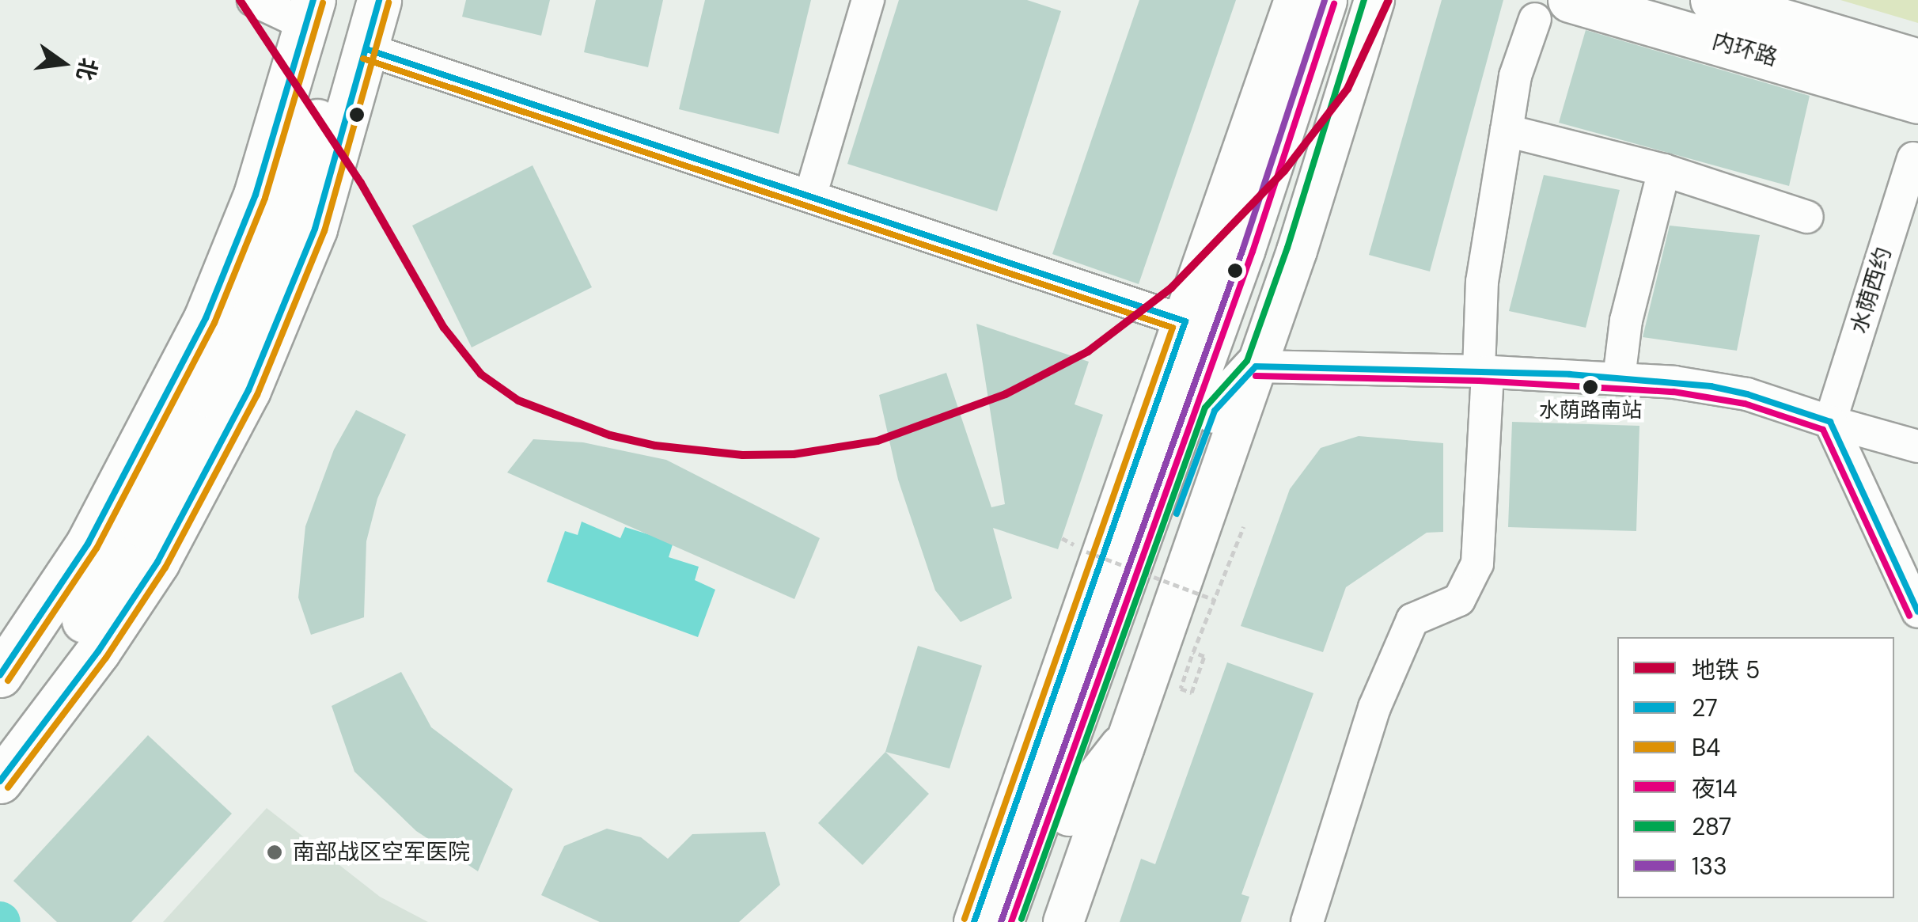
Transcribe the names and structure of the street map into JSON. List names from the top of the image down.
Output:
{
  "streets": {
    "highway": ["内环路"],
    "street": ["水荫西约"]
  },
  "places": ["水荫路南站", "南部战区空军医院"],
  "lines": [
    "metro line 5",
    "transit line 27",
    "transit line 287",
    "transit line 133",
    "transit line B4",
    "transit line 夜14"
  ],
  "legend": [
    "地铁 5",
    "27",
    "B4",
    "夜14",
    "287",
    "133"
  ],
  "north": "right"
}
